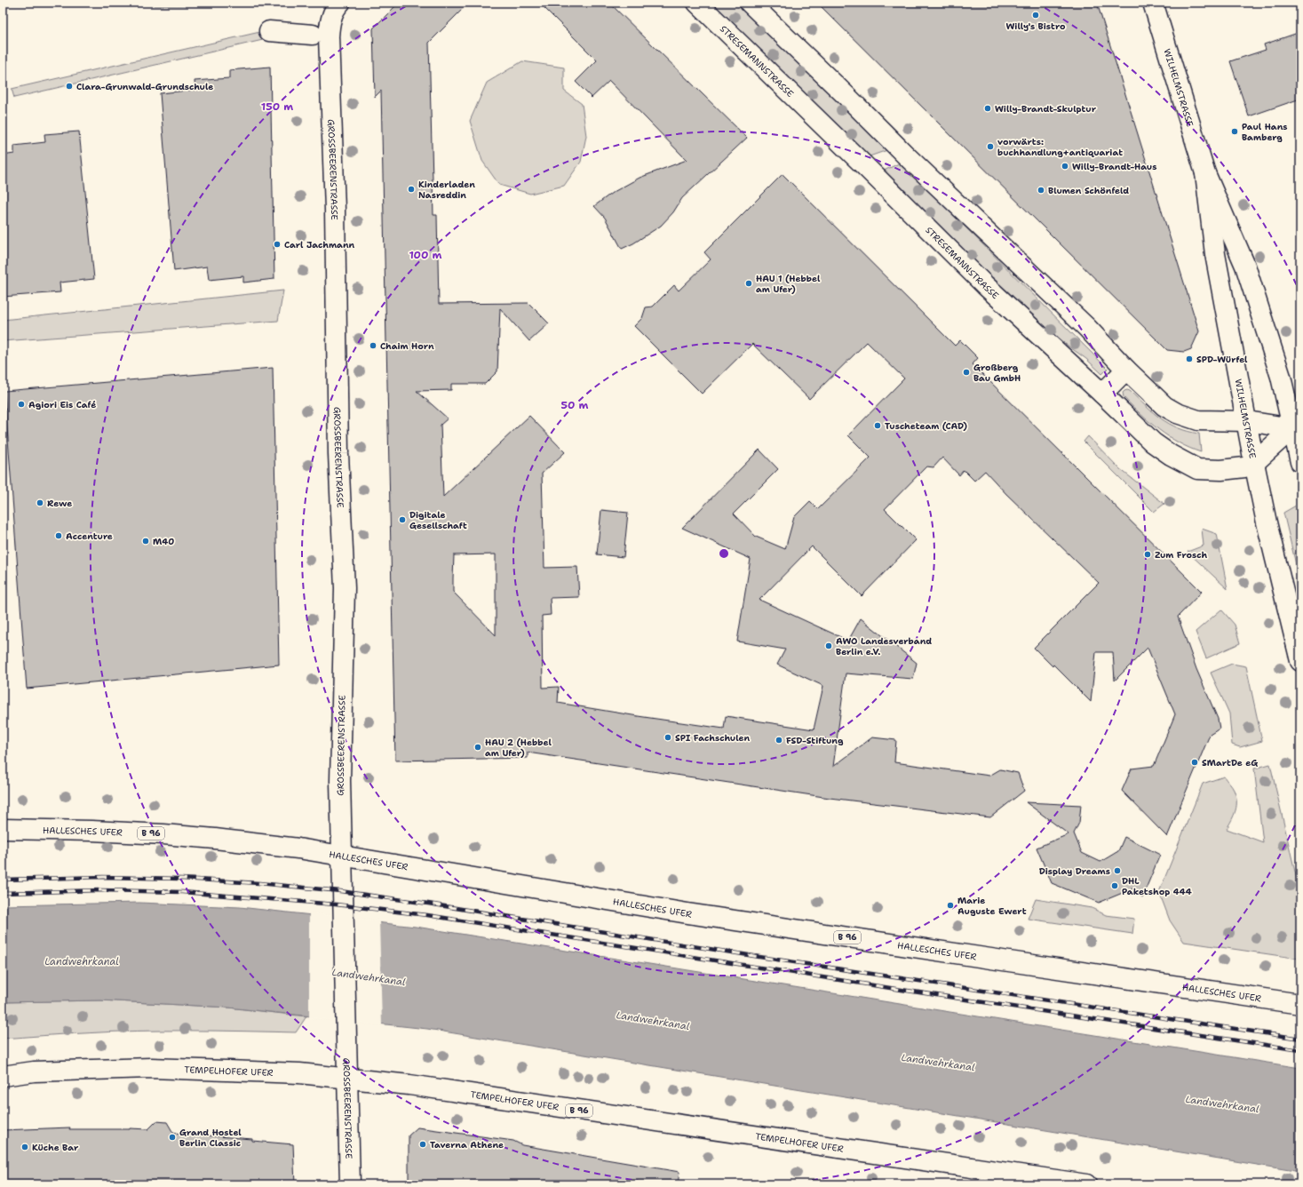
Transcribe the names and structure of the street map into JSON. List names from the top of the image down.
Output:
{
  "streets": {
    "main road": [
      "STRESEMANNSTRASSE",
      "WILHELMSTRASSE",
      "GROSSBEERENSTRASSE",
      "HALLESCHES UFER",
      "B 96",
      "TEMPELHOFER UFER"
    ]
  },
  "crossings": [
    ["STRESEMANNSTRASSE", "WILHELMSTRASSE"],
    ["GROSSBEERENSTRASSE", "HALLESCHES UFER"],
    ["GROSSBEERENSTRASSE", "TEMPELHOFER UFER"]
  ],
  "water": ["Landwehrkanal"],
  "places": [
    "Willy's Bistro",
    "Clara-Grunwald-Grundschule",
    "Willy-Brandt-Skulptur",
    "Paul Hans Bamberg",
    "vorwärts: buchhandlung+antiquariat",
    "Willy-Brandt-Haus",
    "Kinderladen Nasreddin",
    "Blumen Schönfeld",
    "Carl Jachmann",
    "HAU 1 (Hebbel am Ufer)",
    "Chaim Horn",
    "SPD-Würfel",
    "Großberg Bau GmbH",
    "Agiori Eis Café",
    "Tuscheteam (CAD)",
    "Rewe",
    "Digitale Gesellschaft",
    "Accenture",
    "M40",
    "Zum Frosch",
    "AWO Landesverband Berlin e.V.",
    "SPI Fachschulen",
    "FSD-Stiftung",
    "HAU 2 (Hebbel am Ufer)",
    "SMartDe eG",
    "Display Dreams",
    "DHL Paketshop 444",
    "Marie Auguste Ewert",
    "Grand Hostel Berlin Classic",
    "Taverna Athene",
    "Küche Bar"
  ],
  "rings": ["150 m", "100 m", "50 m"]
}
